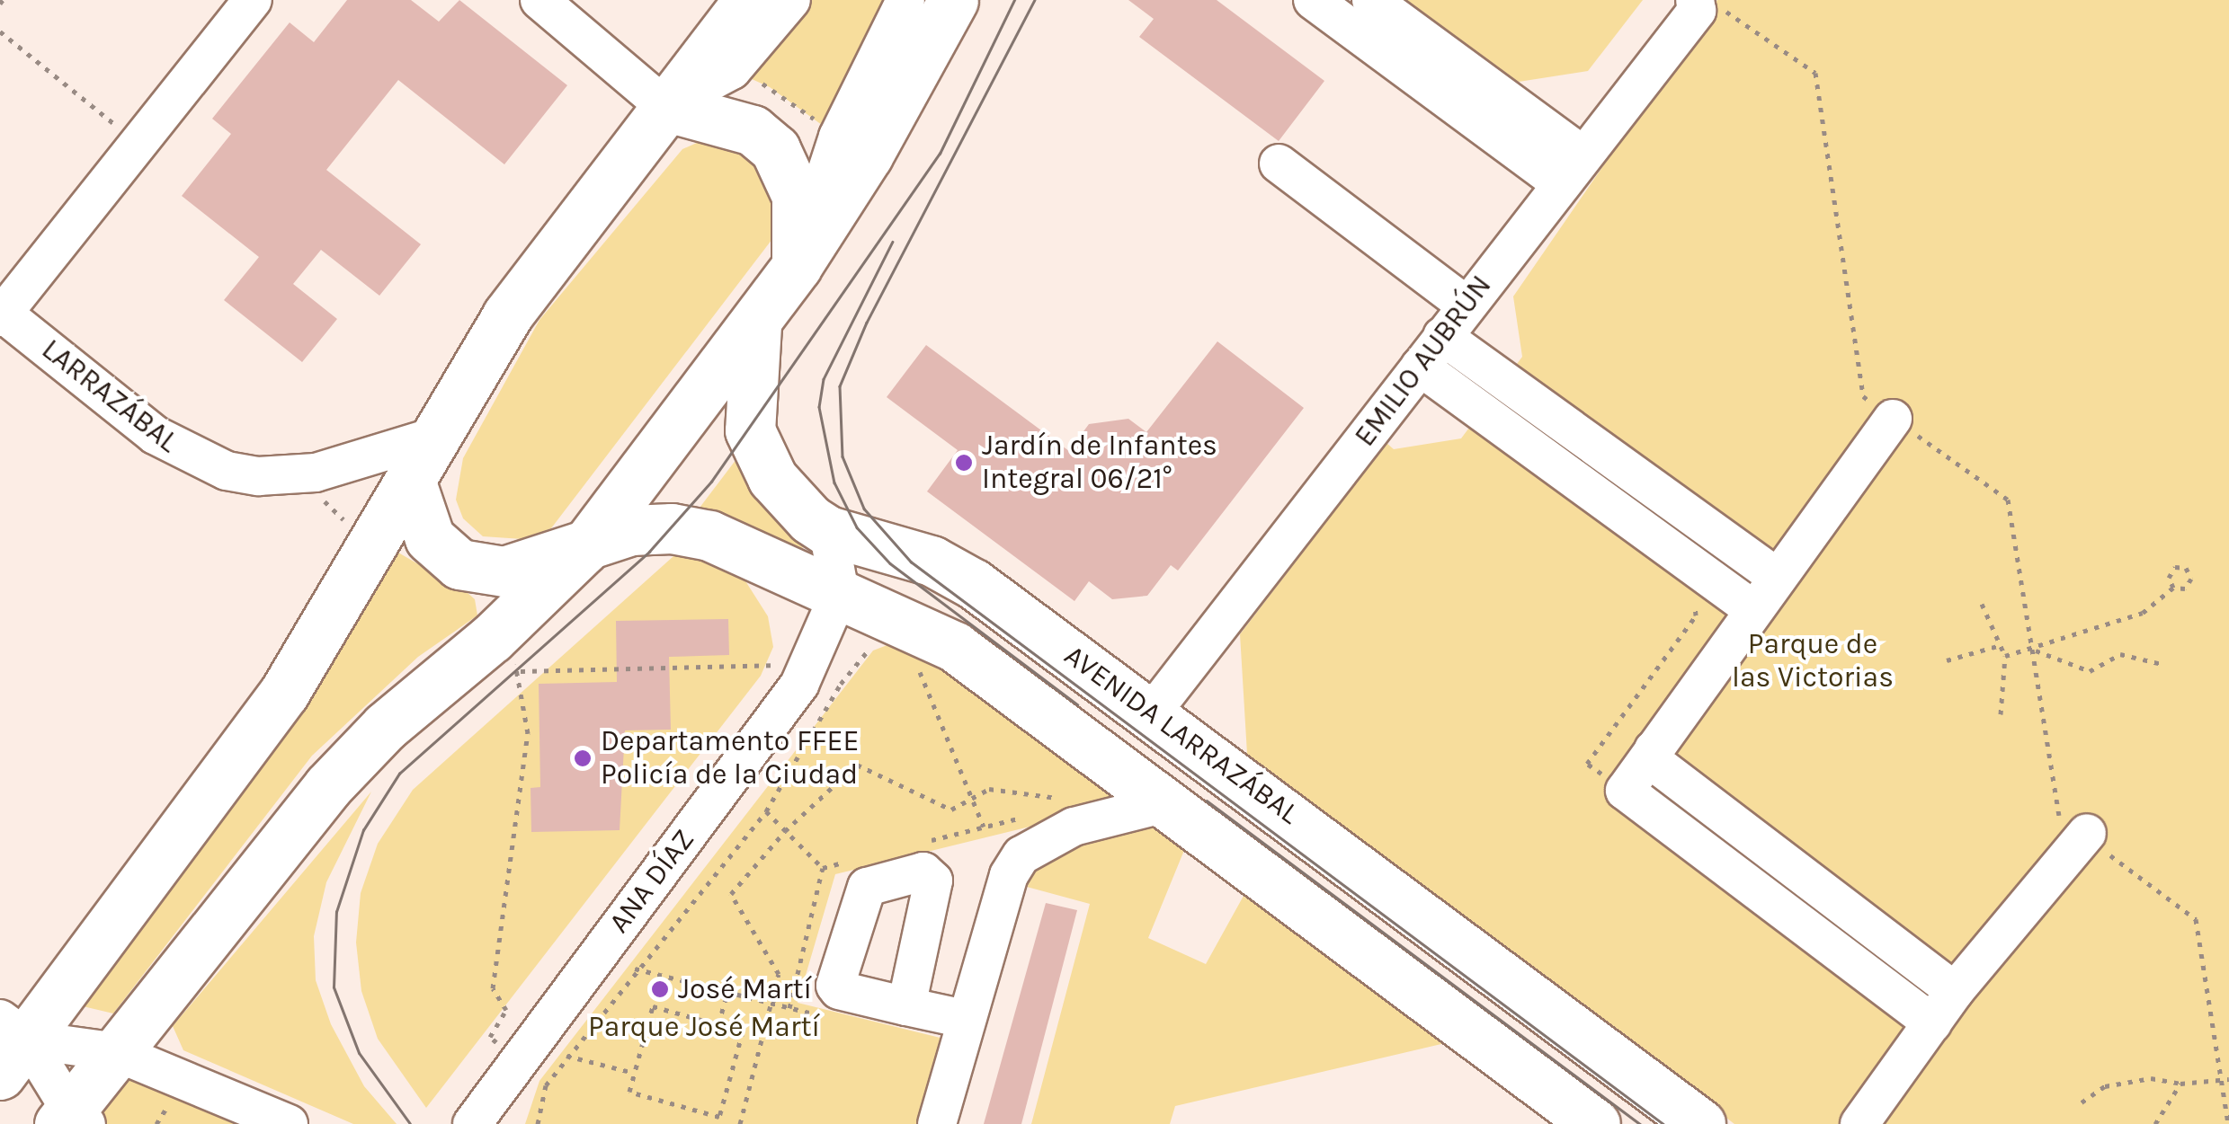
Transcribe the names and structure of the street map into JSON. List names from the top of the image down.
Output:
{
  "streets": {
    "main road": ["AVENIDA LARRAZÁBAL"],
    "street": ["EMILIO AUBRÚN", "LARRAZÁBAL", "ANA DÍAZ"]
  },
  "crossings": [
    ["EMILIO AUBRÚN", "AVENIDA LARRAZÁBAL"],
    ["AVENIDA LARRAZÁBAL", "ANA DÍAZ"]
  ],
  "parks": ["Parque de las Victorias", "Parque José Martí"],
  "places": ["Jardín de Infantes Integral 06/21°", "Departamento FFEE Policía de la Ciudad", "José Martí"]
}
